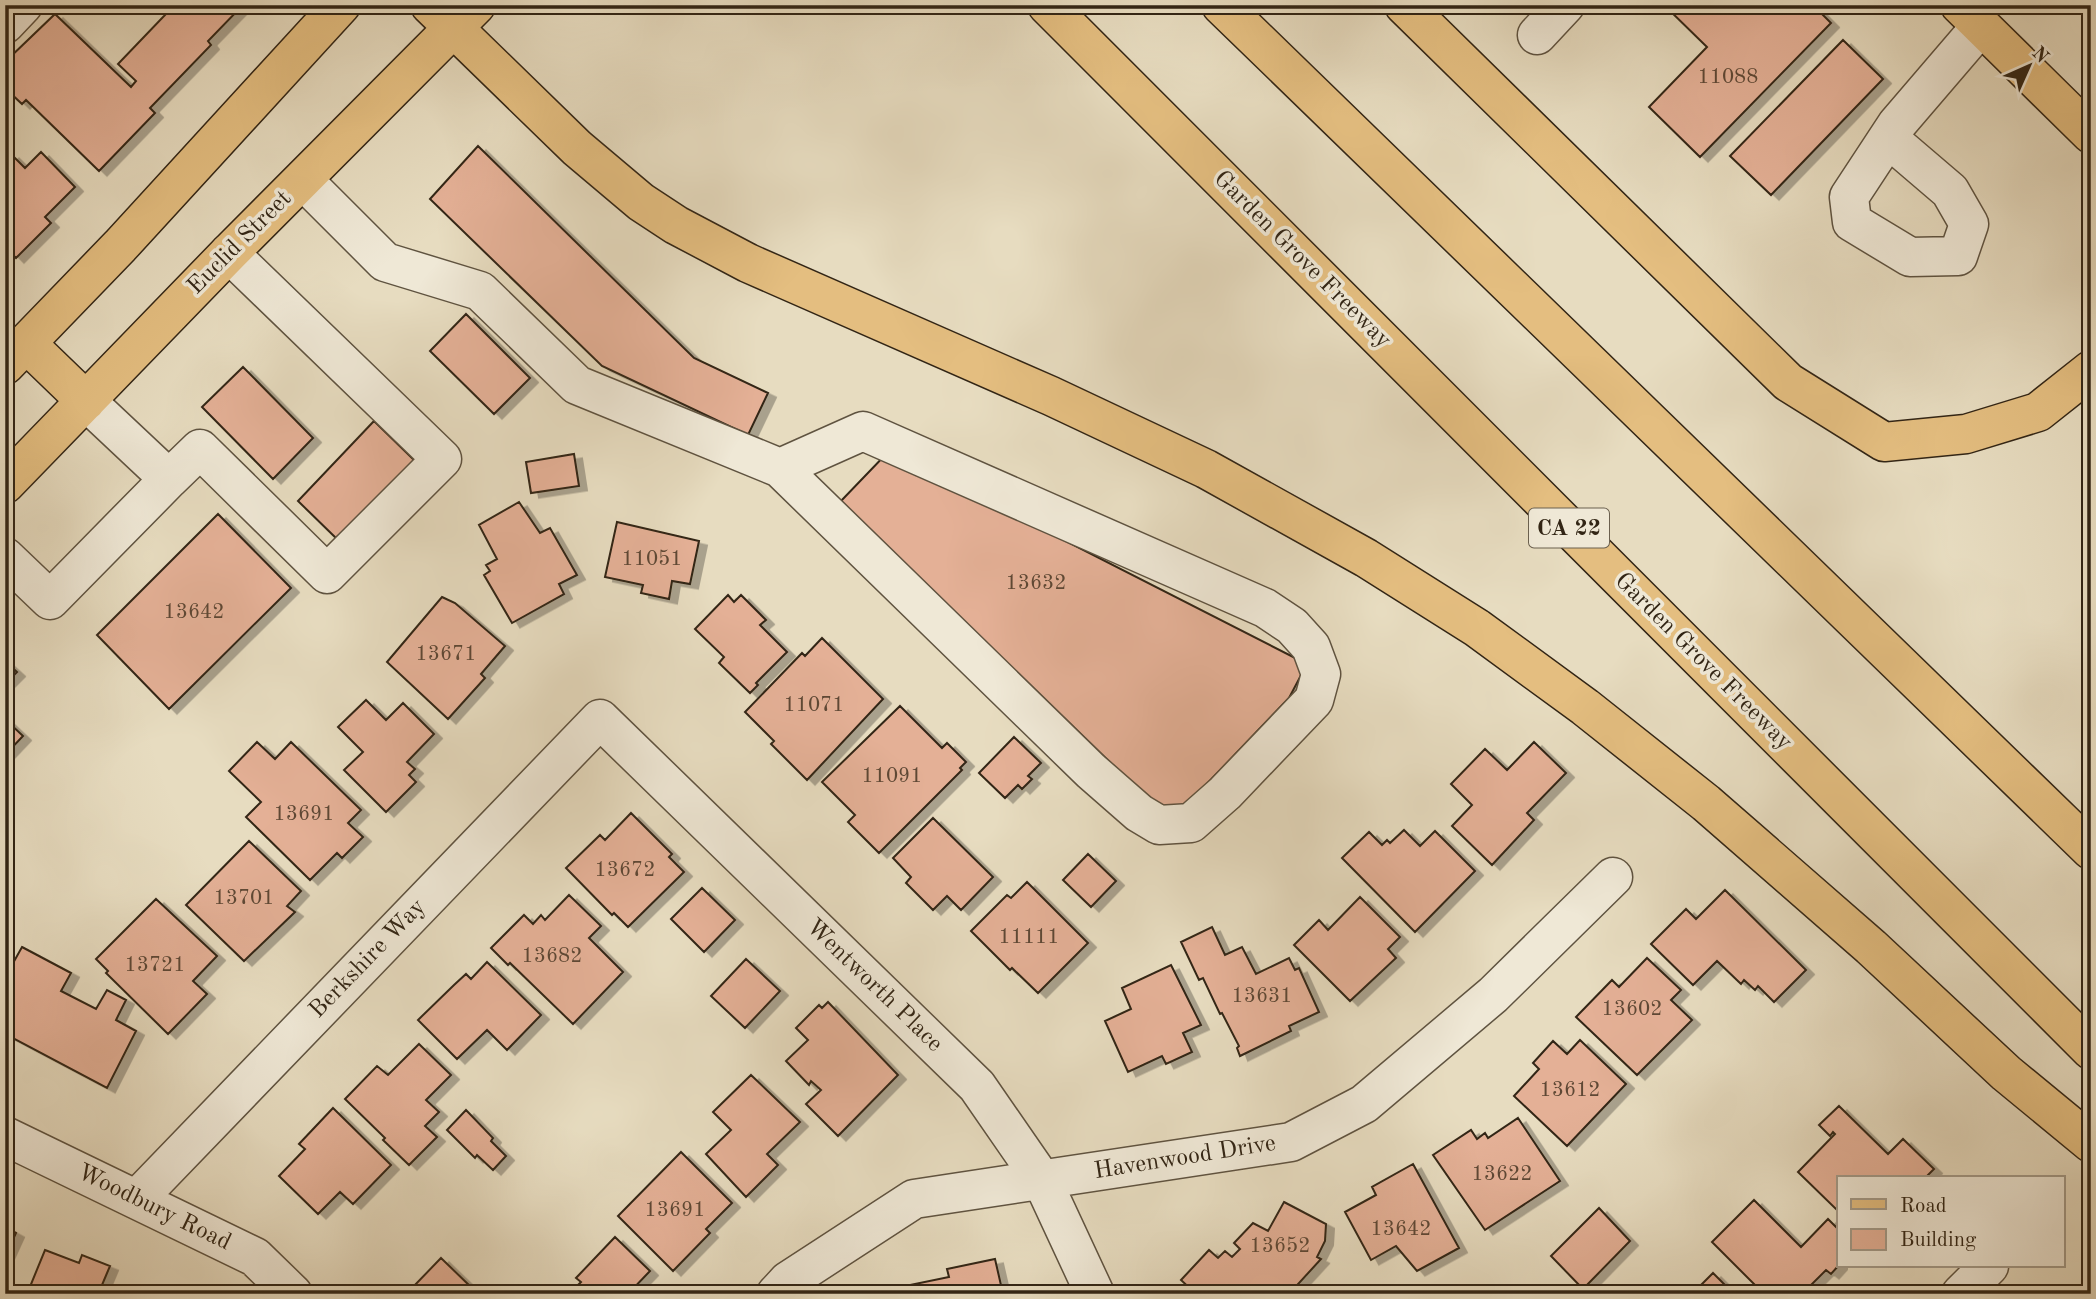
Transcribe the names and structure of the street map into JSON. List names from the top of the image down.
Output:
{
  "streets": {
    "main road": ["Euclid Street", "Garden Grove Freeway", "CA 22"],
    "street": [
      "Berkshire Way",
      "Wentworth Place",
      "Havenwood Drive",
      "Woodbury Road"
    ]
  },
  "crossings": [
    ["Berkshire Way", "Wentworth Place"],
    ["Berkshire Way", "Woodbury Road"],
    ["Wentworth Place", "Havenwood Drive"]
  ],
  "house_numbers": [
    "11088",
    "11051",
    "13632",
    "13642",
    "13671",
    "11071",
    "11091",
    "13691",
    "13672",
    "13701",
    "11111",
    "13682",
    "13721",
    "13631",
    "13602",
    "13612",
    "13622",
    "13691",
    "13642",
    "13652"
  ],
  "legend": ["Road", "Building"],
  "north": "top right"
}
